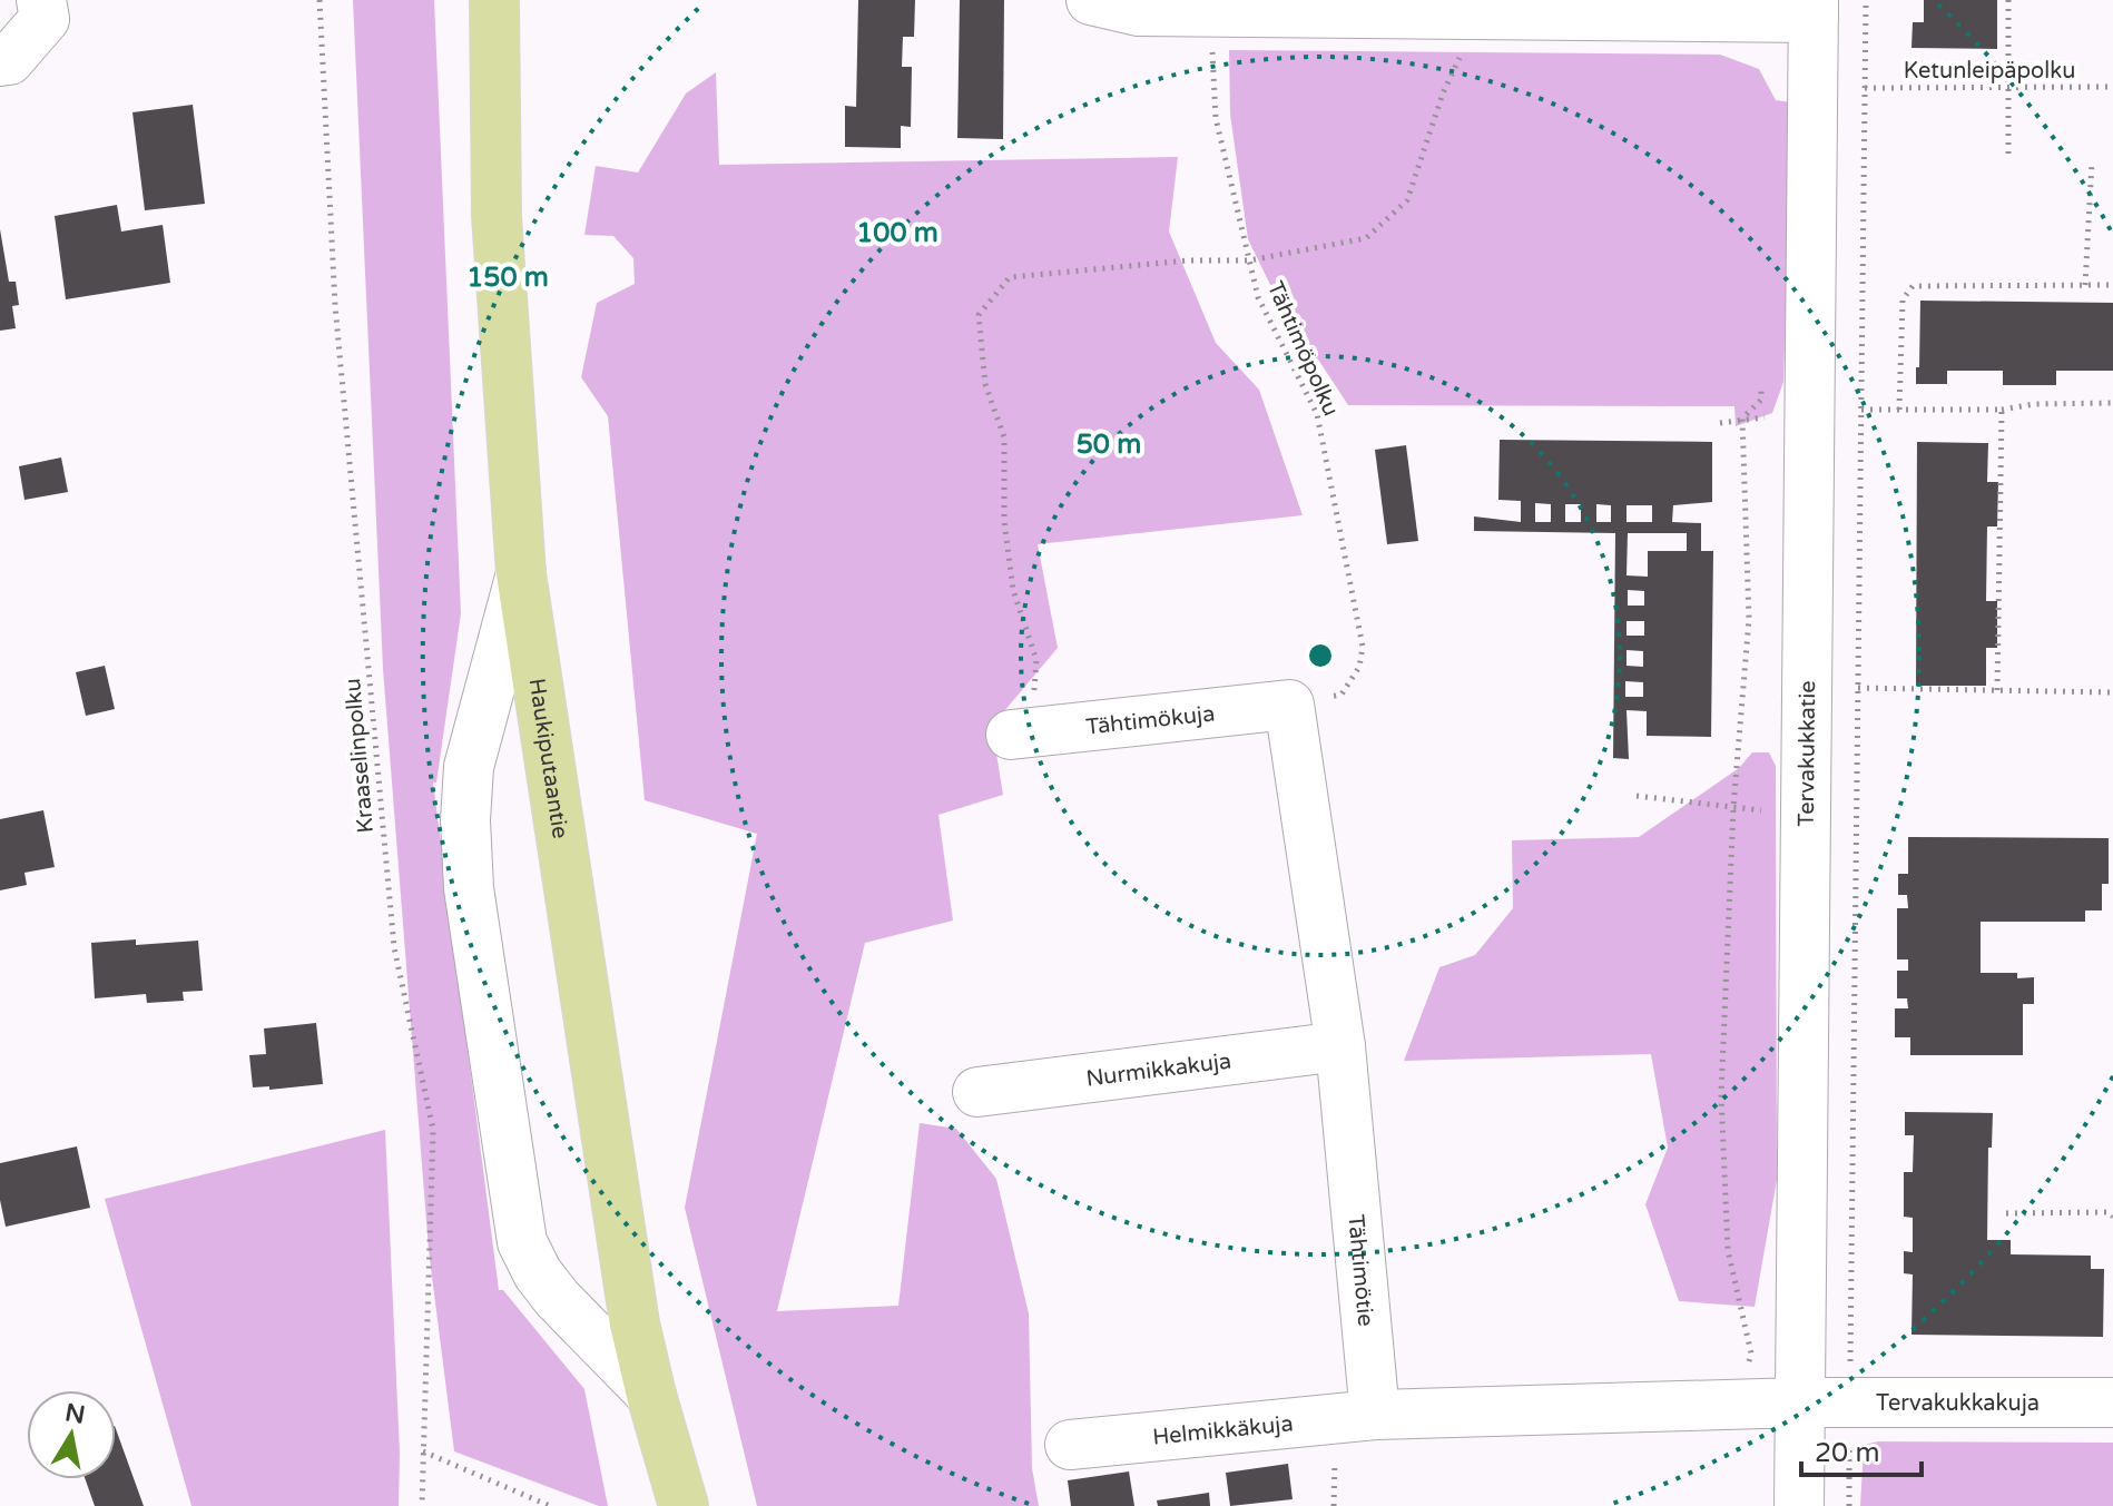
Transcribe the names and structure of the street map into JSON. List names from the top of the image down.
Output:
{
  "streets": {
    "main road": ["Haukiputaantie"],
    "street": [
      "Tähtimökuja",
      "Tervakukkatie",
      "Nurmikkakuja",
      "Tähtimötie",
      "Tervakukkakuja",
      "Helmikkäkuja"
    ],
    "path": ["Ketunleipäpolku", "Tähtimöpolku", "Kraaselinpolku"]
  },
  "crossings": [
    ["Tähtimöpolku", "Tähtimökuja"],
    ["Tähtimöpolku", "Tähtimötie"],
    ["Tähtimökuja", "Tähtimötie"],
    ["Tervakukkatie", "Tervakukkakuja"],
    ["Nurmikkakuja", "Tähtimötie"],
    ["Tähtimötie", "Helmikkäkuja"]
  ],
  "scale_bar": "20 m",
  "north": "top",
  "rings": ["100 m", "150 m", "50 m"]
}
